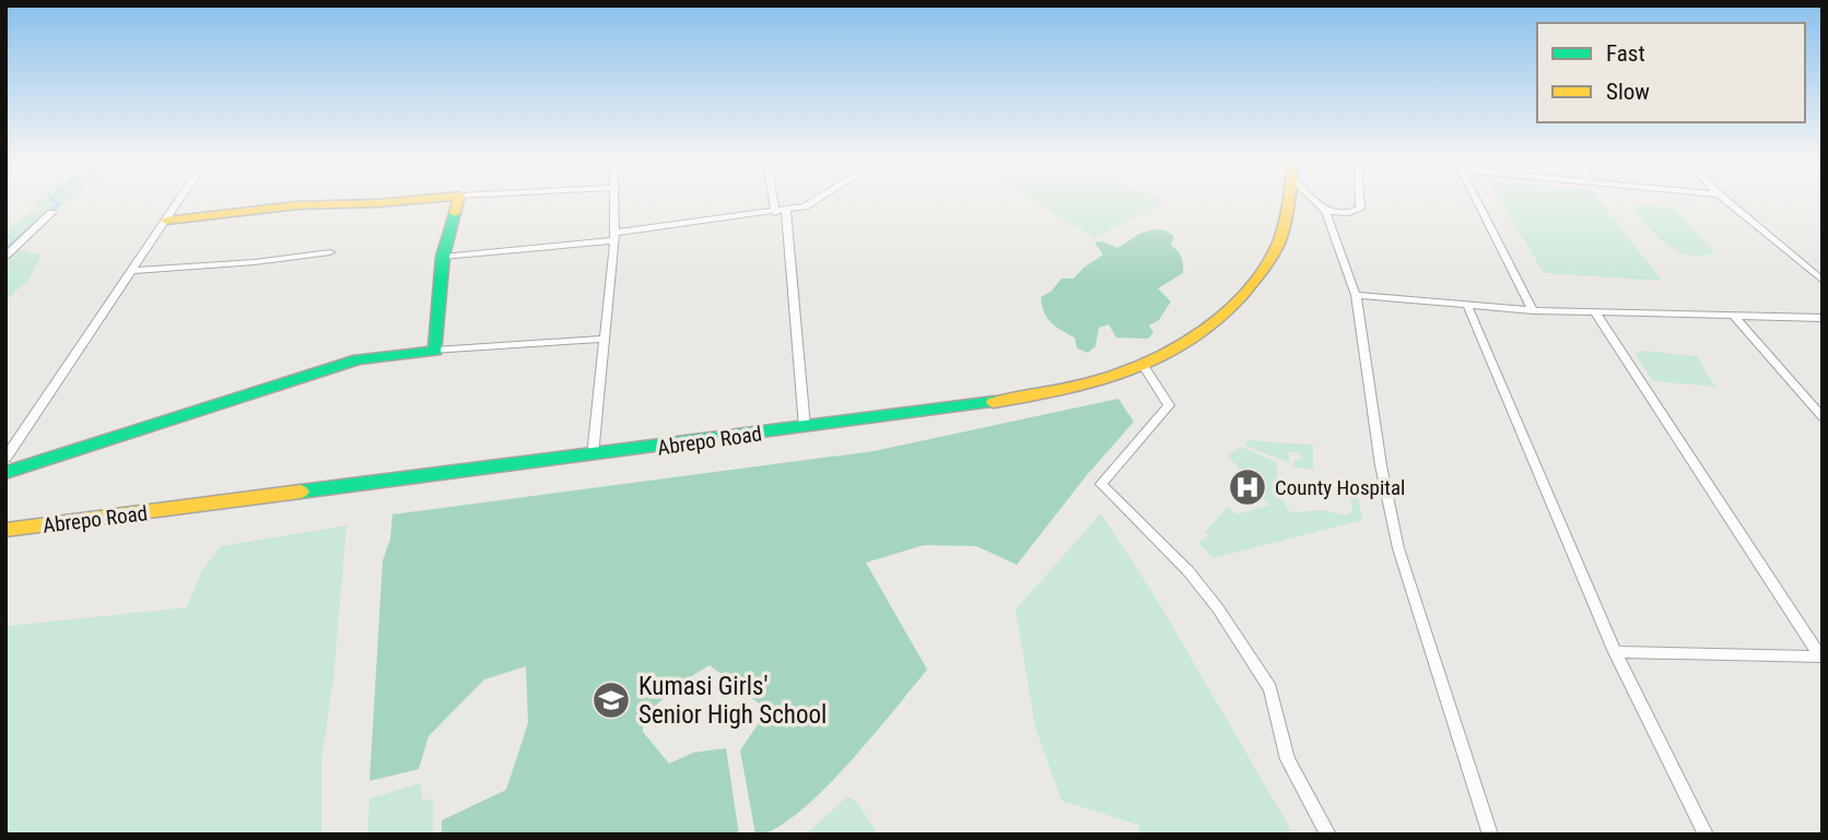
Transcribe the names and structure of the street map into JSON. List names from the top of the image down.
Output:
{
  "streets": {
    "main road": ["Abrepo Road"]
  },
  "places": {
    "hospital": ["County Hospital"],
    "school or university": ["Kumasi Girls' Senior High School"]
  },
  "legend": ["Fast", "Slow"]
}
